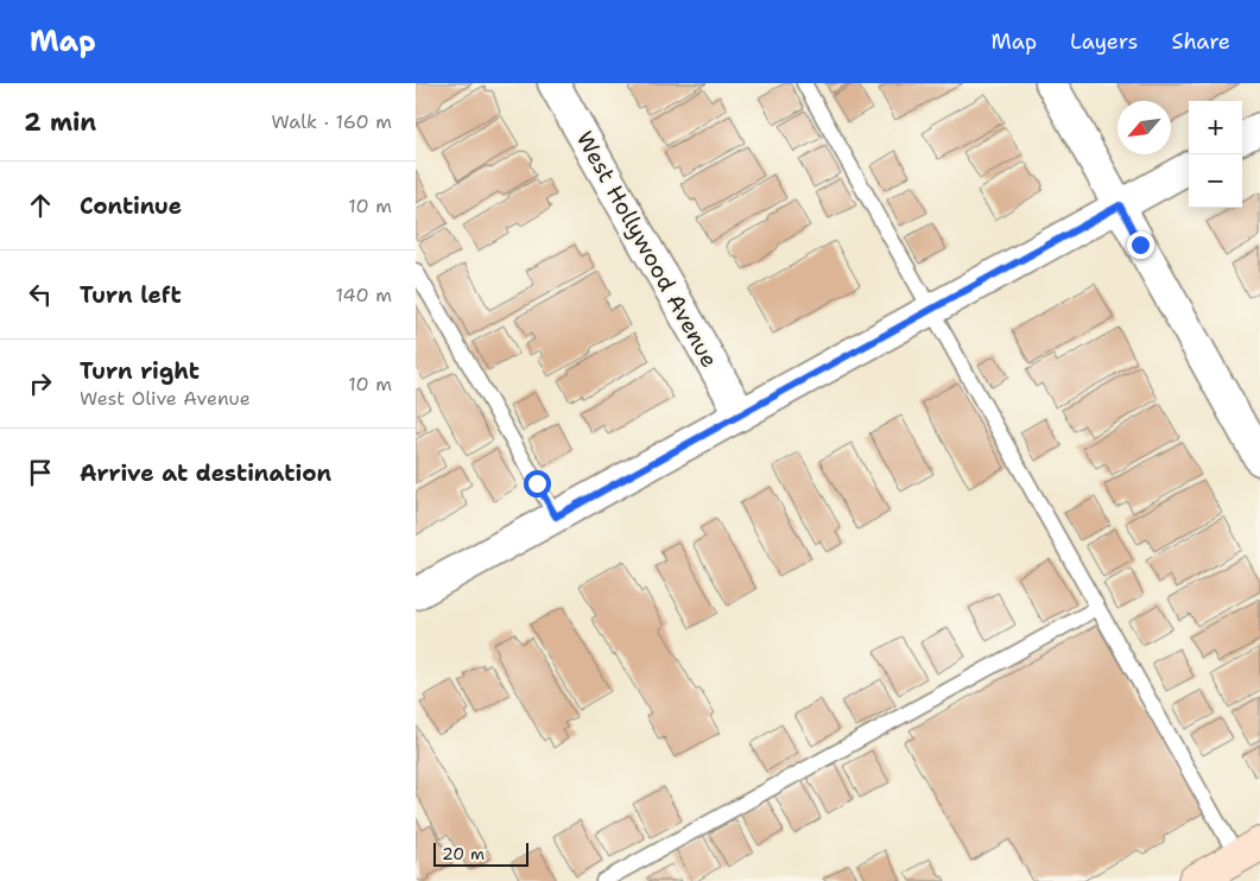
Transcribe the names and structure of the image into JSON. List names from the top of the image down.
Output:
{
  "streets": {
    "street": ["West Hollywood Avenue"]
  },
  "scale_bar": "20 m",
  "north": "bottom left",
  "page": {
    "header": "Map",
    "nav": ["Map", "Layers", "Share"],
    "heading": ["2 min", "Walk · 160 m"],
    "map_buttons": ["+", "−"],
    "list": [
      ["Continue", "10 m"],
      ["Turn left", "140 m"],
      ["Turn right", "West Olive Avenue", "10 m"],
      "Arrive at destination"
    ],
    "scale": "20 m"
  }
}
